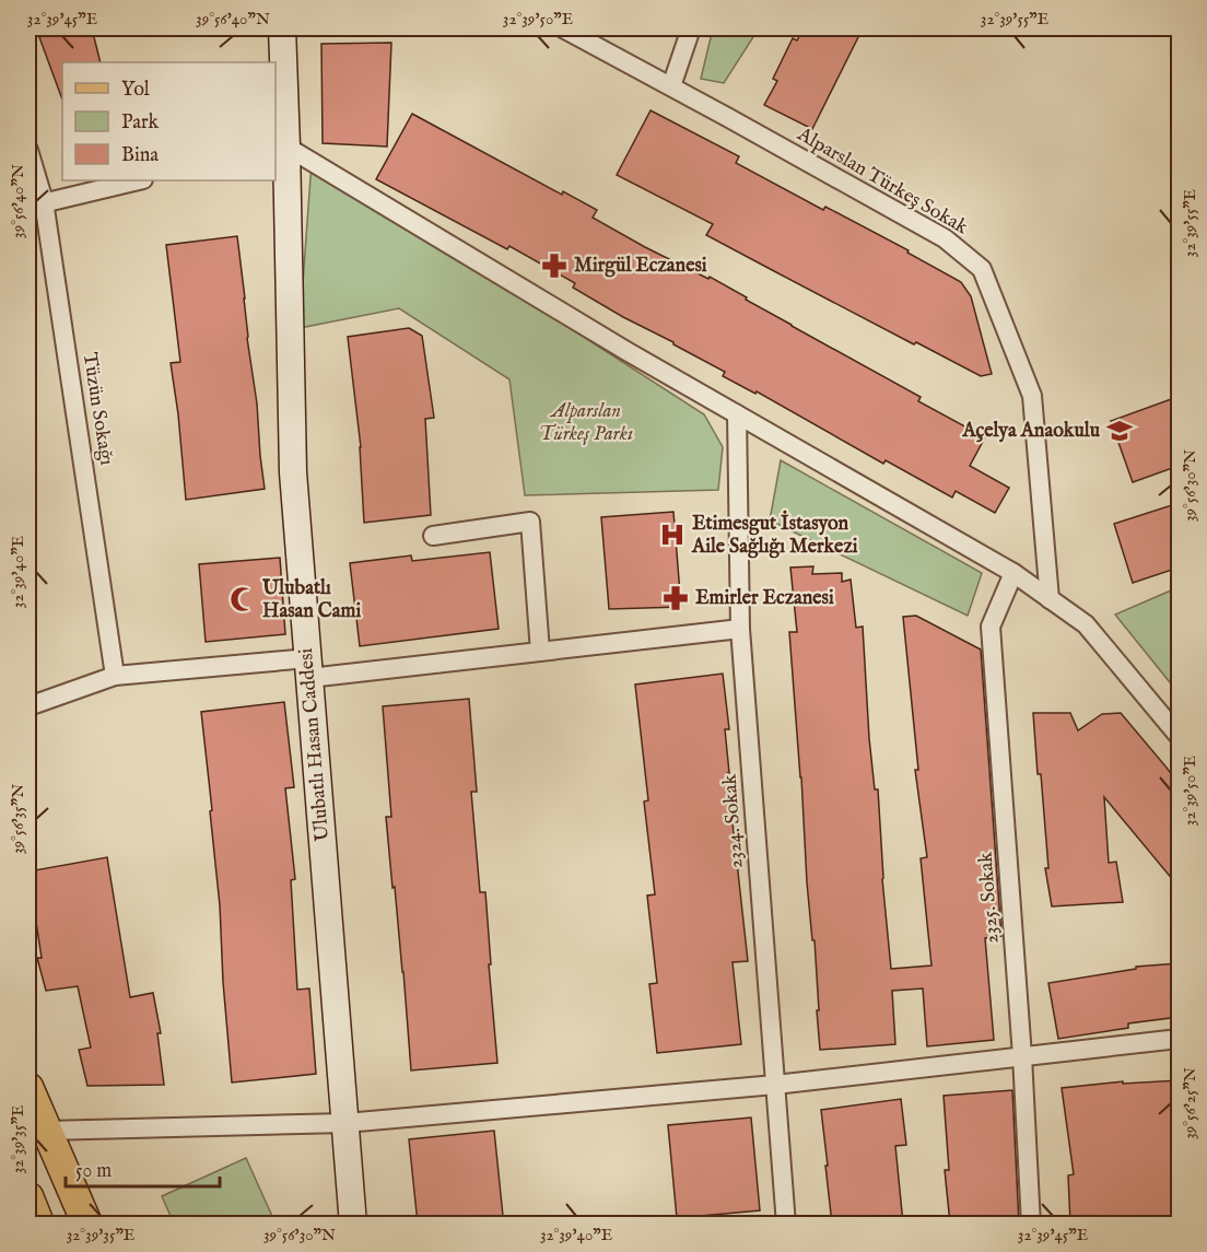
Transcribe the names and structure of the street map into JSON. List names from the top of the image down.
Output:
{
  "streets": {
    "street": [
      "Alparslan Türkeş Sokak",
      "Tüzün Sokağı",
      "Ulubatlı Hasan Caddesi",
      "2324. Sokak",
      "2325. Sokak"
    ]
  },
  "parks": ["Alparslan Türkeş Parkı"],
  "places": {
    "pharmacy": ["Mirgül Eczanesi", "Emirler Eczanesi"],
    "school or university": ["Açelya Anaokulu"],
    "hospital": ["Etimesgut İstasyon Aile Sağlığı Merkezi"],
    "mosque": ["Ulubatlı Hasan Cami"]
  },
  "legend": ["Yol", "Park", "Bina"],
  "scale_bar": "50 m",
  "coordinates": [
    "32°39'45\"E",
    "39°56'40\"N",
    "32°39'50\"E",
    "32°39'55\"E",
    "39°56'30\"N",
    "32°39'40\"E",
    "39°56'35\"N",
    "39°56'25\"N",
    "32°39'35\"E"
  ]
}
